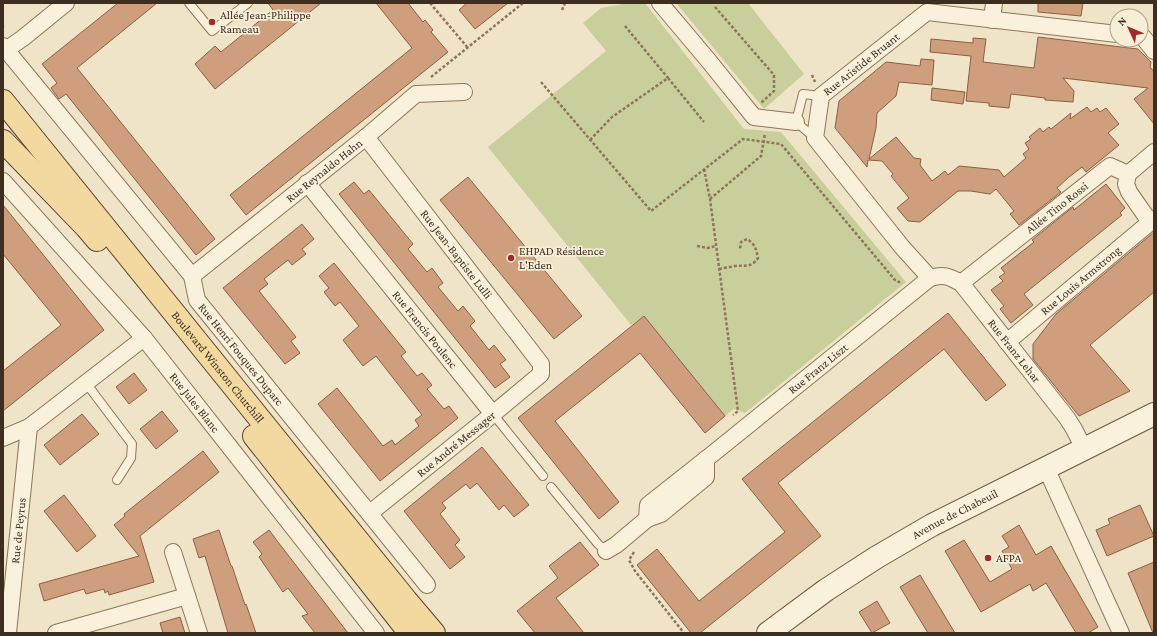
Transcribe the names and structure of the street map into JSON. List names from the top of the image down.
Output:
{
  "streets": {
    "main road": ["Boulevard Winston Churchill", "Avenue de Chabeuil"],
    "street": [
      "Rue Aristide Bruant",
      "Rue Reynaldo Hahn",
      "Allée Tino Rossi",
      "Rue Jean-Baptiste Lulli",
      "Rue Louis Armstrong",
      "Rue Francis Poulenc",
      "Rue Franz Lehar",
      "Rue Henri Fouques Duparc",
      "Rue Franz Liszt",
      "Rue Jules Blanc",
      "Rue André Messager",
      "Rue de Peyrus"
    ]
  },
  "crossings": [
    ["Rue Reynaldo Hahn", "Rue Jean-Baptiste Lulli"],
    ["Rue Reynaldo Hahn", "Rue Francis Poulenc"],
    ["Rue Reynaldo Hahn", "Rue Henri Fouques Duparc"],
    ["Allée Tino Rossi", "Rue Franz Lehar"],
    ["Rue Jean-Baptiste Lulli", "Rue André Messager"],
    ["Rue Louis Armstrong", "Rue Franz Lehar"],
    ["Rue Francis Poulenc", "Rue André Messager"],
    ["Rue Franz Lehar", "Avenue de Chabeuil"],
    ["Rue Henri Fouques Duparc", "Rue André Messager"]
  ],
  "places": ["Allée Jean-Philippe Rameau", "EHPAD Résidence L'Eden", "AFPA"],
  "north": "top left"
}
